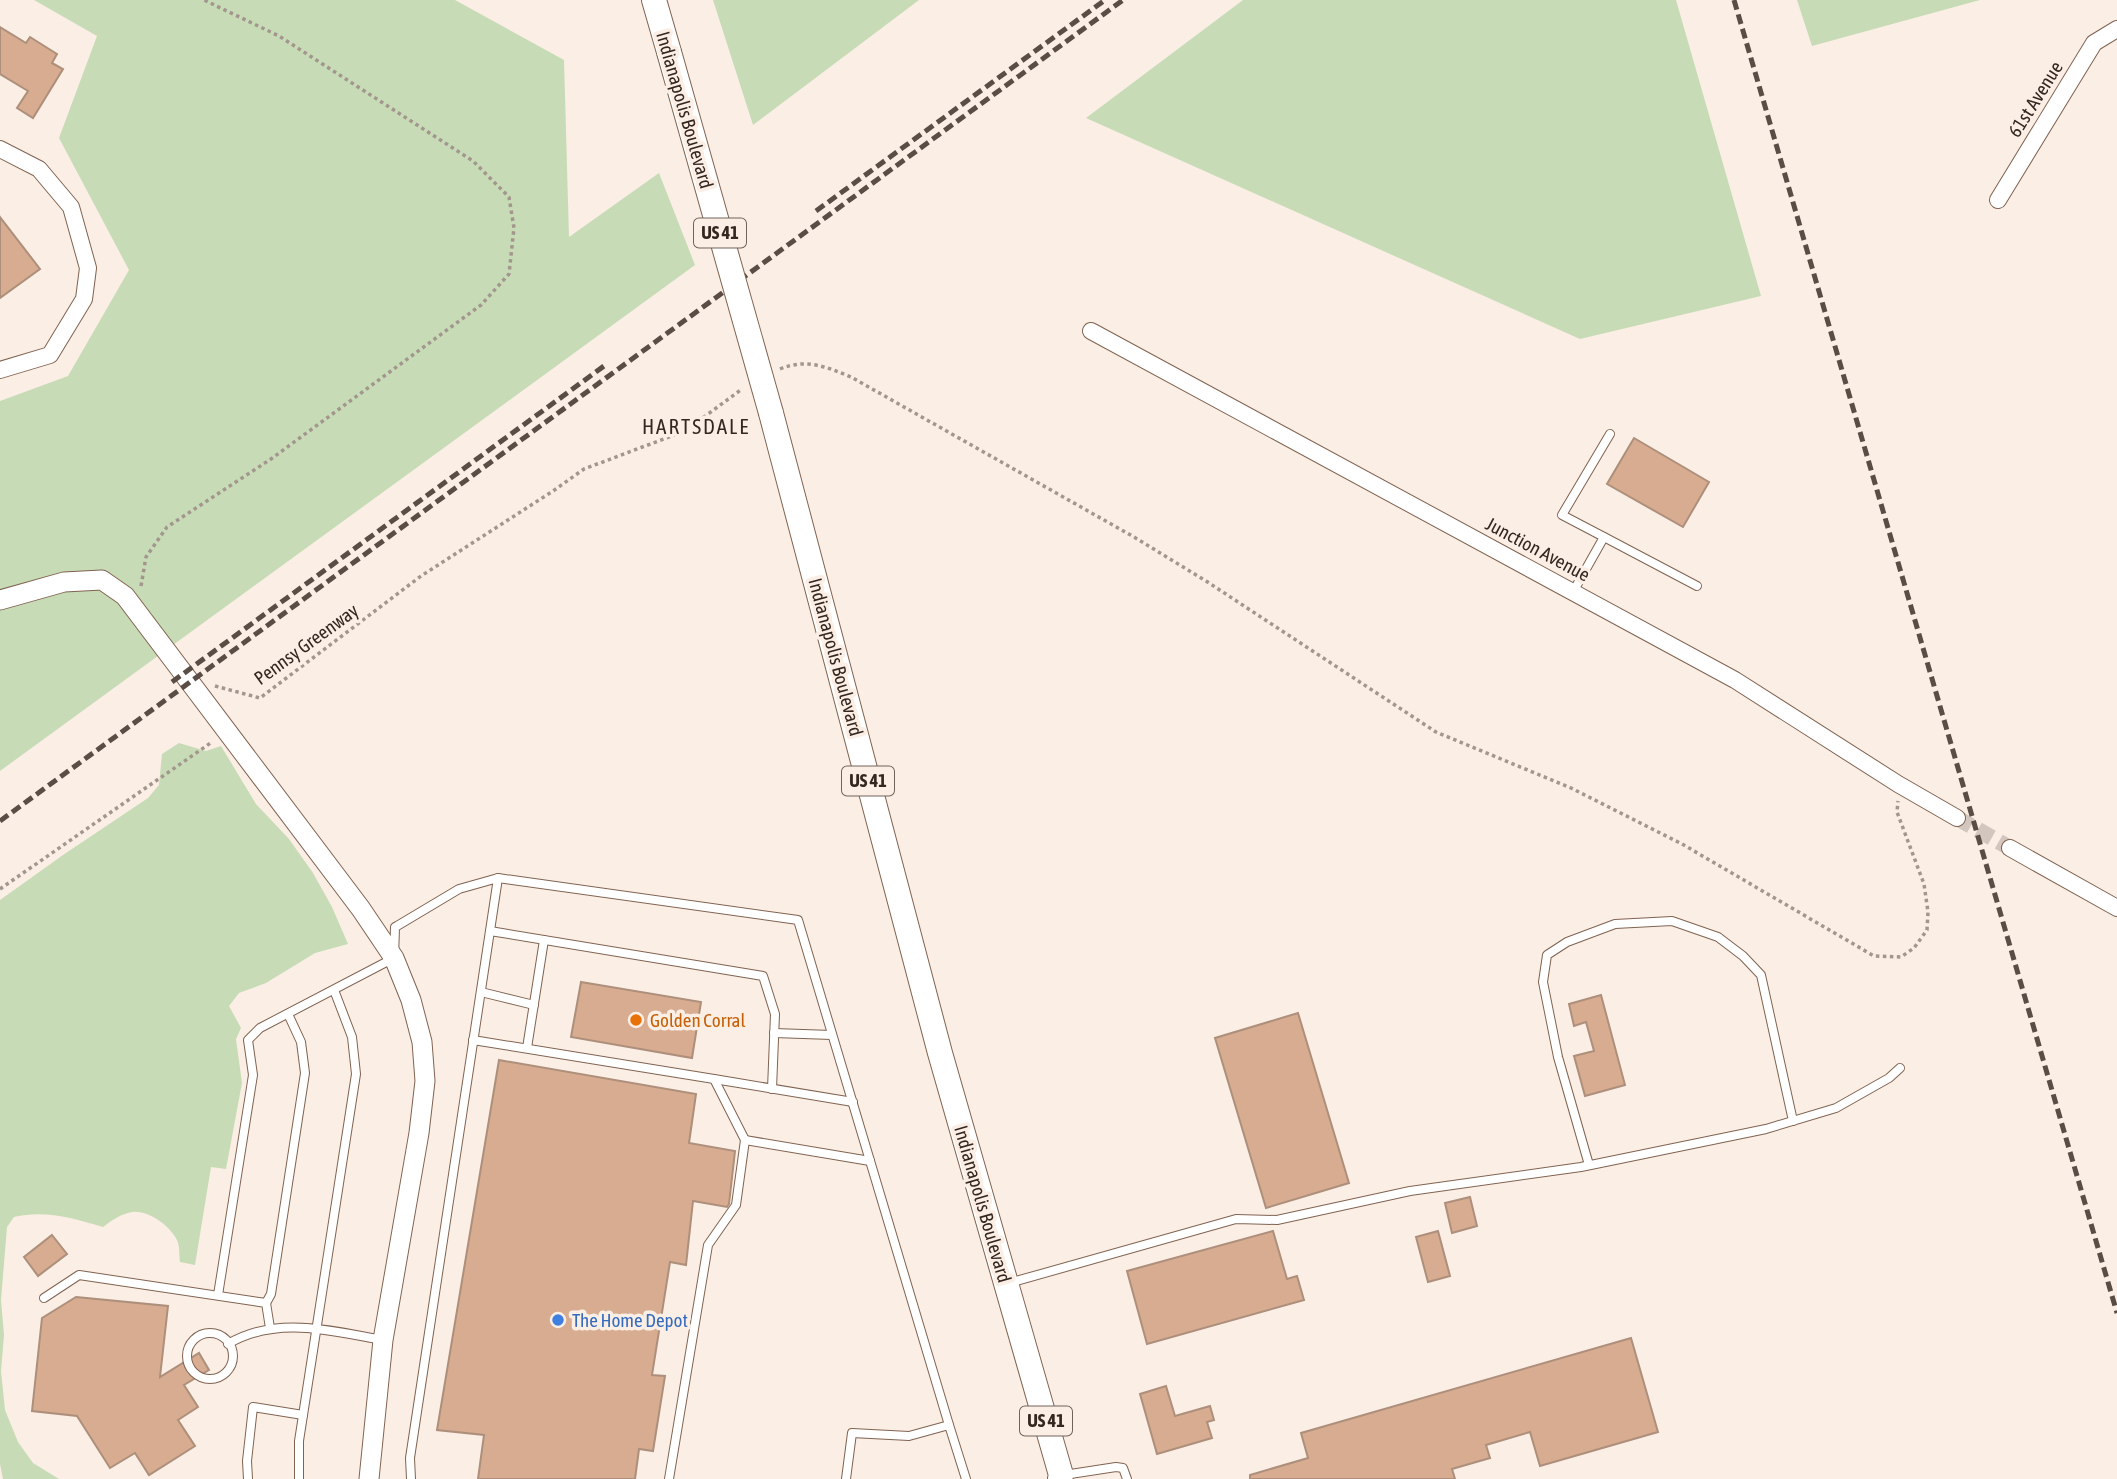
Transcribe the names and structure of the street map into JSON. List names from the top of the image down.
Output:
{
  "streets": {
    "highway": ["Indianapolis Boulevard", "US 41"],
    "street": ["61st Avenue", "Junction Avenue"],
    "path": ["Pennsy Greenway"]
  },
  "districts": ["HARTSDALE"],
  "places": ["Golden Corral", "The Home Depot"]
}
